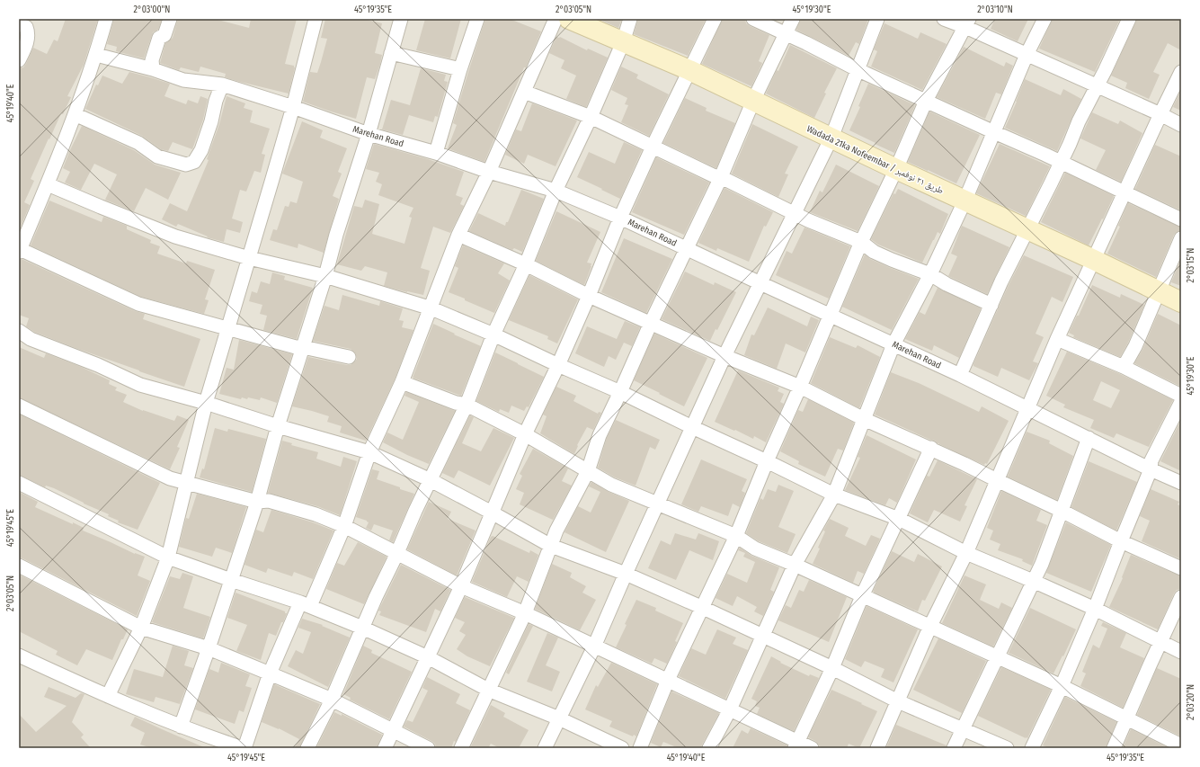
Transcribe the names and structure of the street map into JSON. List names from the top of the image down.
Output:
{
  "streets": {
    "street": ["Marehan Road", "Wadada 21ka Nofeembar / طريق ٢١ نوفمبر"]
  },
  "coordinates": [
    "2°03'00\"N",
    "45°19'35\"E",
    "2°03'05\"N",
    "45°19'30\"E",
    "2°03'10\"N",
    "45°19'40\"E",
    "2°03'15\"N",
    "45°19'45\"E",
    "2°03'20\"N"
  ]
}
